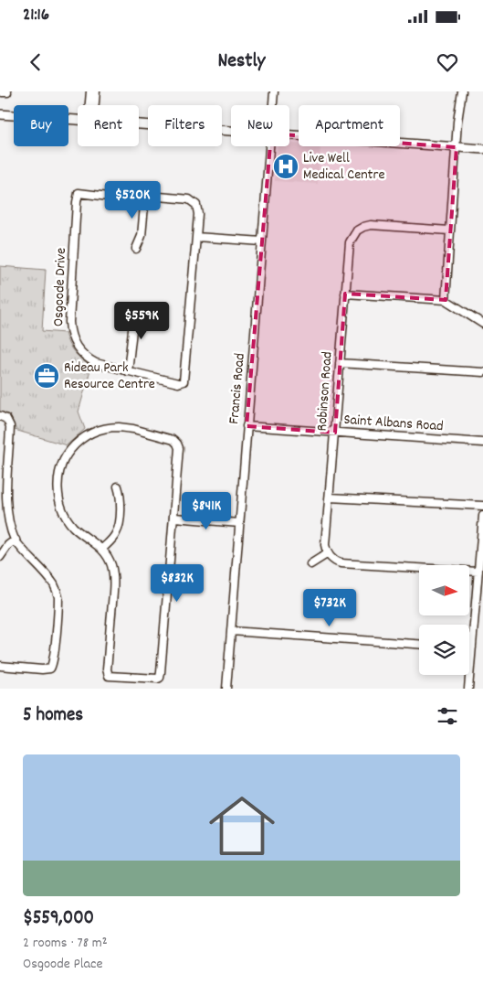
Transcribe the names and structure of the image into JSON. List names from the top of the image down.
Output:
{
  "streets": {
    "street": [
      "Osgoode Drive",
      "Francis Road",
      "Robinson Road",
      "Saint Albans Road"
    ]
  },
  "crossings": [
    ["Francis Road", "Saint Albans Road"],
    ["Robinson Road", "Saint Albans Road"]
  ],
  "places": {
    "hospital": ["Live Well Medical Centre"],
    "office": ["Rideau Park Resource Centre"]
  },
  "north": "right",
  "page": {
    "status": "21:16",
    "header": "Nestly",
    "chip": [
      "Buy",
      "Rent",
      "Filters",
      "New",
      "Apartment"
    ],
    "price": [
      "$520K",
      "$559K",
      "$841K",
      "$832K",
      "$732K"
    ],
    "heading": "5 homes",
    "list": [
      {
        "name": "$559,000",
        "note": "2 rooms · 78 m² · Osgoode Place"
      }
    ]
  }
}
